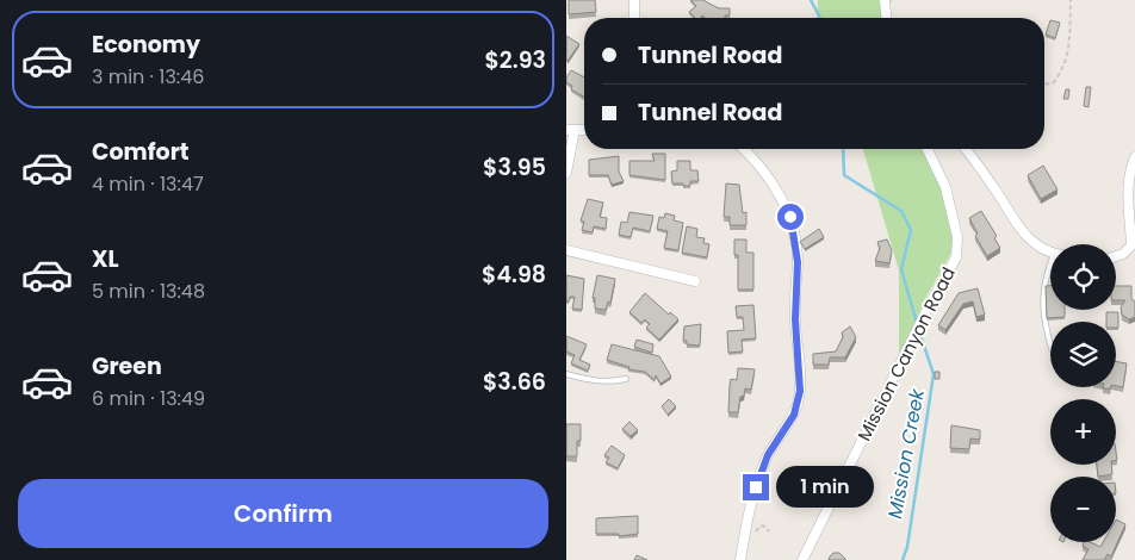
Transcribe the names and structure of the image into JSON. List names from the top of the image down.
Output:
{
  "streets": {
    "street": ["Mission Canyon Road"]
  },
  "water": ["Mission Creek"],
  "page": {
    "list": [
      {
        "name": "Economy",
        "note": "3 min · 13:46",
        "value": "$2.93"
      },
      {
        "name": "Comfort",
        "note": "4 min · 13:47",
        "value": "$3.95"
      },
      {
        "name": "XL",
        "note": "5 min · 13:48",
        "value": "$4.98"
      },
      {
        "name": "Green",
        "note": "6 min · 13:49",
        "value": "$3.66"
      }
    ],
    "banner": ["Tunnel Road", "Tunnel Road"],
    "map_buttons": ["+", "−"],
    "bubble": "1 min",
    "buttons": "Confirm"
  }
}
